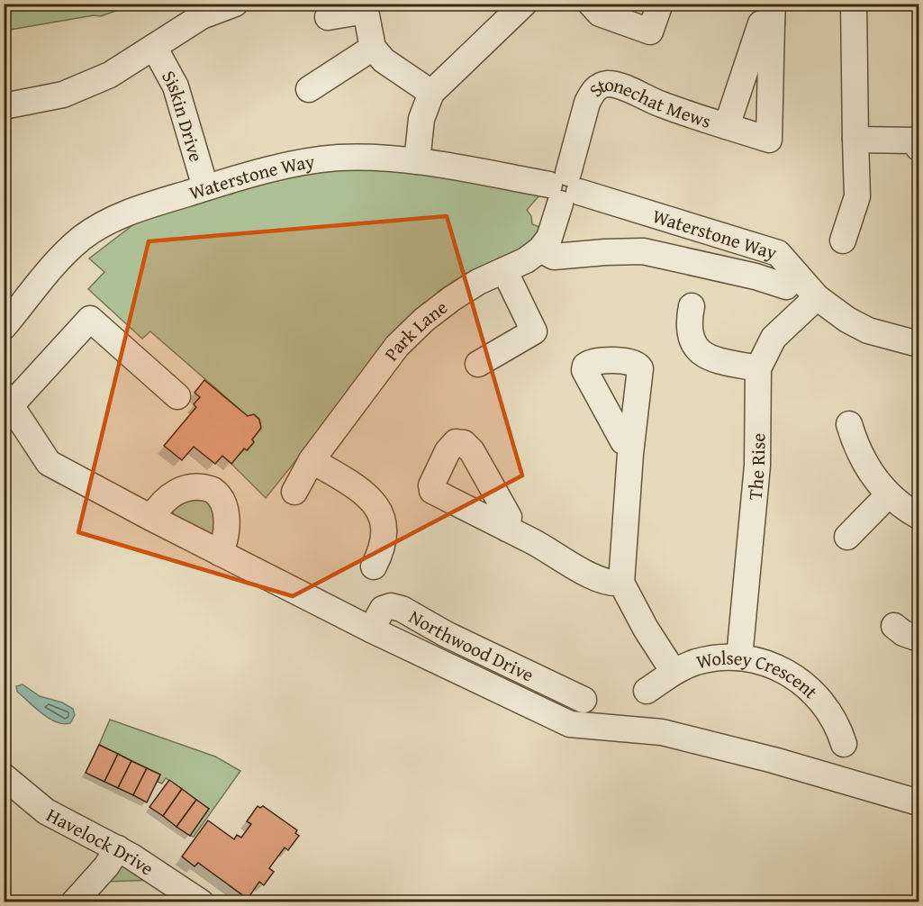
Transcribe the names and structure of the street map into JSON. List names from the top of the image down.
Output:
{
  "streets": {
    "street": [
      "Stonechat Mews",
      "Siskin Drive",
      "Waterstone Way",
      "Park Lane",
      "The Rise",
      "Northwood Drive",
      "Wolsey Crescent",
      "Havelock Drive"
    ]
  },
  "crossings": [
    ["Stonechat Mews", "Waterstone Way"],
    ["Stonechat Mews", "Park Lane"],
    ["Siskin Drive", "Waterstone Way"],
    ["Waterstone Way", "Park Lane"],
    ["Waterstone Way", "The Rise"],
    ["The Rise", "Wolsey Crescent"]
  ]
}
